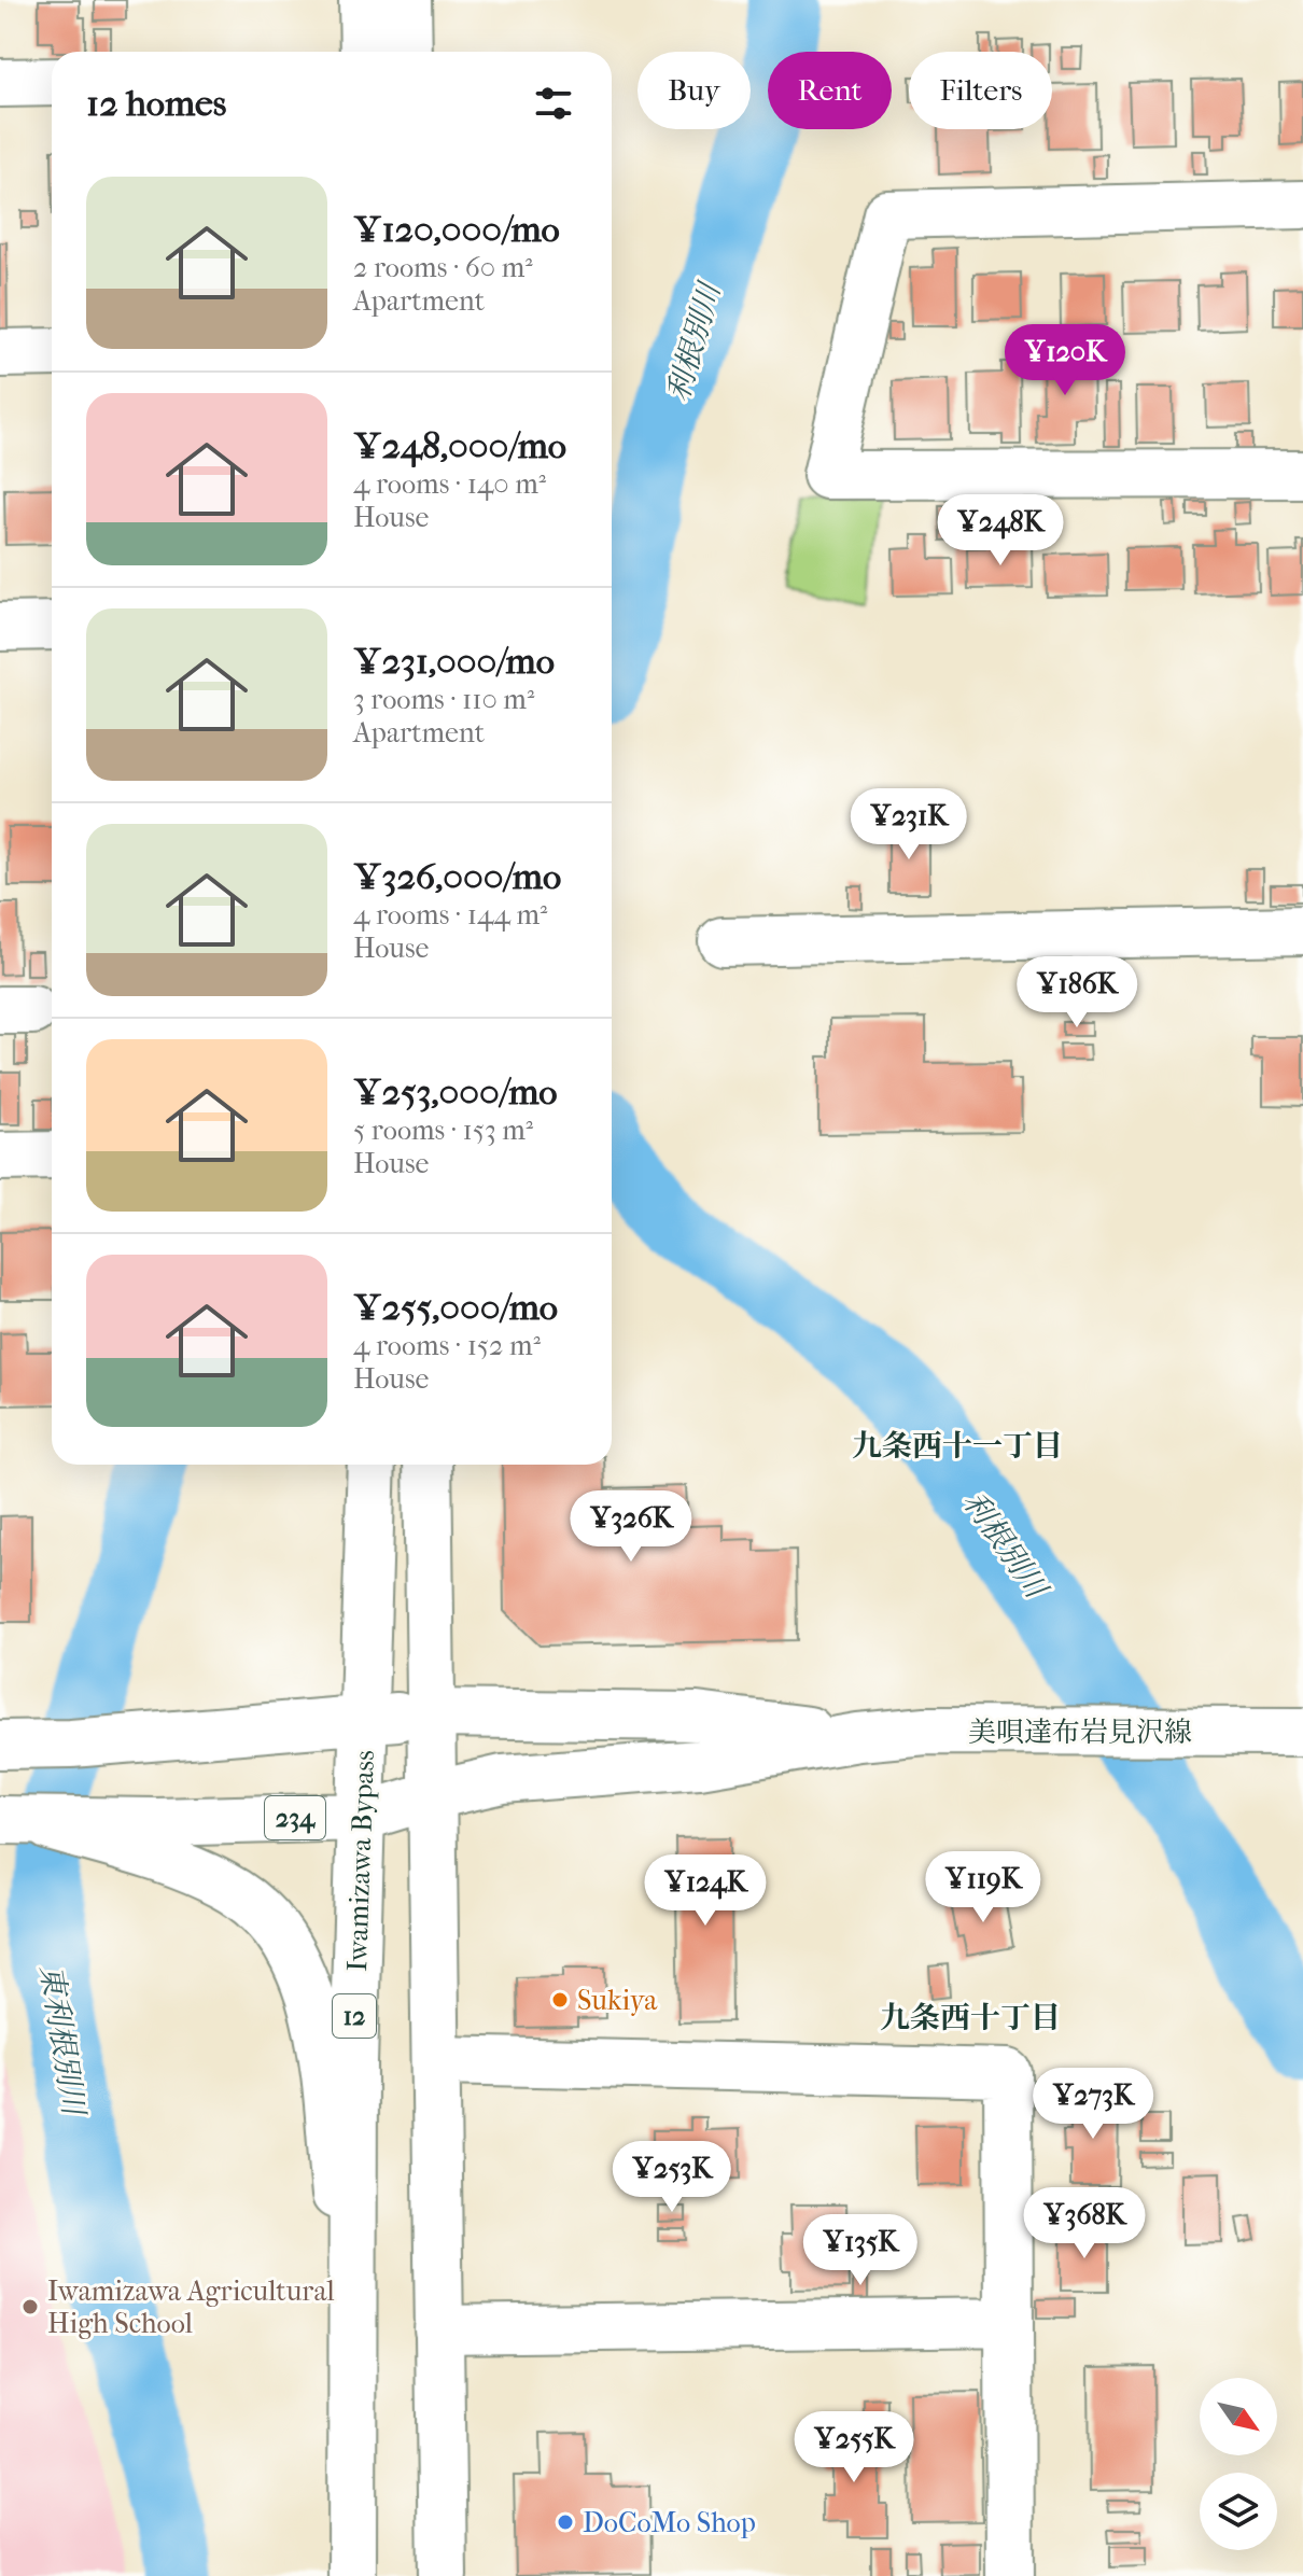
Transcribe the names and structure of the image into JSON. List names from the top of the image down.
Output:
{
  "streets": {
    "main road": [
      "美唄達布岩見沢線",
      "234",
      "Iwamizawa Bypass",
      "12"
    ]
  },
  "crossings": [
    ["美唄達布岩見沢線", "234"],
    ["美唄達布岩見沢線", "Iwamizawa Bypass"],
    ["234", "Iwamizawa Bypass"]
  ],
  "districts": ["九条西十一丁目", "九条西十丁目"],
  "water": ["利根別川", "東利根別川"],
  "places": ["Sukiya", "Iwamizawa Agricultural High School", "DoCoMo Shop"],
  "north": "bottom right",
  "page": {
    "chip": ["Buy", "Rent", "Filters"],
    "heading": "12 homes",
    "list": [
      {
        "name": "¥120,000/mo",
        "note": "2 rooms · 60 m² · Apartment"
      },
      {
        "name": "¥248,000/mo",
        "note": "4 rooms · 140 m² · House"
      },
      {
        "name": "¥231,000/mo",
        "note": "3 rooms · 110 m² · Apartment"
      },
      {
        "name": "¥326,000/mo",
        "note": "4 rooms · 144 m² · House"
      },
      {
        "name": "¥253,000/mo",
        "note": "5 rooms · 153 m² · House"
      },
      {
        "name": "¥255,000/mo",
        "note": "4 rooms · 152 m² · House"
      }
    ],
    "price": [
      "¥120K",
      "¥248K",
      "¥231K",
      "¥186K",
      "¥326K",
      "¥119K",
      "¥124K",
      "¥273K",
      "¥253K",
      "¥368K",
      "¥135K",
      "¥255K"
    ]
  }
}
